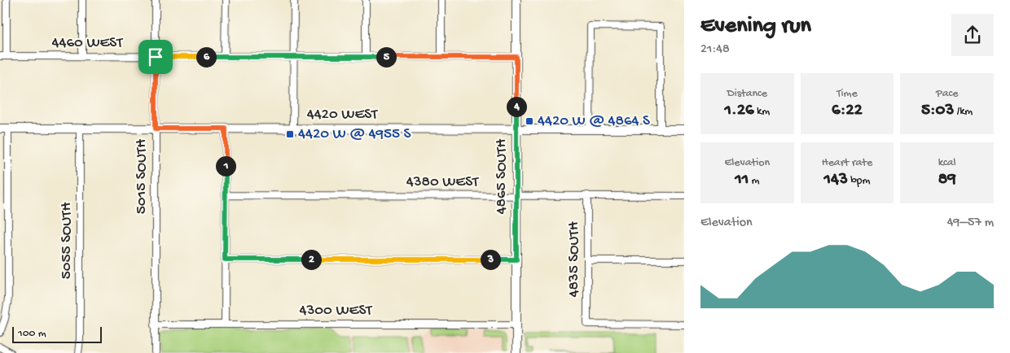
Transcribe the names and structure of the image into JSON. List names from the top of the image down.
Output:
{
  "streets": {
    "street": [
      "4460 WEST",
      "4420 WEST",
      "5015 SOUTH",
      "4865 SOUTH",
      "4380 WEST",
      "5055 SOUTH",
      "4835 SOUTH",
      "4300 WEST"
    ]
  },
  "crossings": [
    ["4460 WEST", "5015 SOUTH"],
    ["4460 WEST", "4865 SOUTH"],
    ["4420 WEST", "5015 SOUTH"],
    ["4420 WEST", "4865 SOUTH"],
    ["4420 WEST", "5055 SOUTH"],
    ["5015 SOUTH", "4300 WEST"],
    ["4865 SOUTH", "4380 WEST"],
    ["4865 SOUTH", "4300 WEST"],
    ["4380 WEST", "4835 SOUTH"]
  ],
  "places": {
    "transit": ["4420 W @ 4864 S", "4420 W @ 4955 S"]
  },
  "scale_bar": "100 m",
  "page": {
    "heading": ["Evening run", "21:48"],
    "pins": [
      "5",
      "6",
      "4",
      "1",
      "2",
      "3"
    ],
    "stats": [
      ["Distance", "1.26 km"],
      ["Time", "6:22"],
      ["Pace", "5:03 /km"],
      ["Elevation", "11 m"],
      ["Heart rate", "143 bpm"],
      ["kcal", "89"]
    ],
    "chart": ["Elevation", "49–57 m"],
    "scale": "100 m"
  }
}
